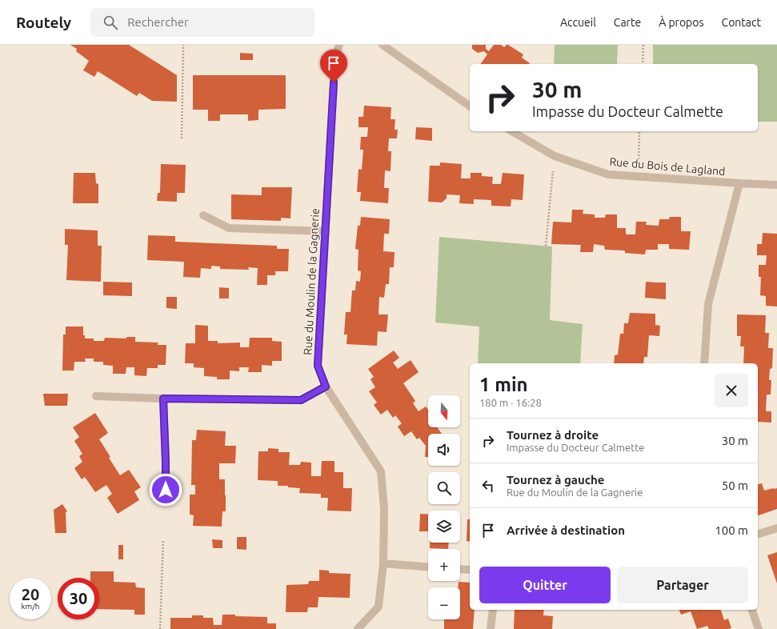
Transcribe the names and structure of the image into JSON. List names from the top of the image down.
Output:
{
  "streets": {
    "street": ["Rue du Bois de Lagland", "Rue du Moulin de la Gagnerie"]
  },
  "north": "bottom",
  "page": {
    "header": "Routely",
    "search": "Rechercher",
    "nav": [
      "Accueil",
      "Carte",
      "À propos",
      "Contact"
    ],
    "turn": ["30 m", "Impasse du Docteur Calmette"],
    "heading": ["1 min", "180 m · 16:28"],
    "map_buttons": ["+", "−"],
    "list": [
      {
        "name": "Tournez à droite",
        "note": "Impasse du Docteur Calmette",
        "value": "30 m"
      },
      {
        "name": "Tournez à gauche",
        "note": "Rue du Moulin de la Gagnerie",
        "value": "50 m"
      },
      {
        "name": "Arrivée à destination",
        "value": "100 m"
      }
    ],
    "buttons": ["Quitter", "Partager"],
    "speed": "20 km/h",
    "limit": "30"
  }
}
